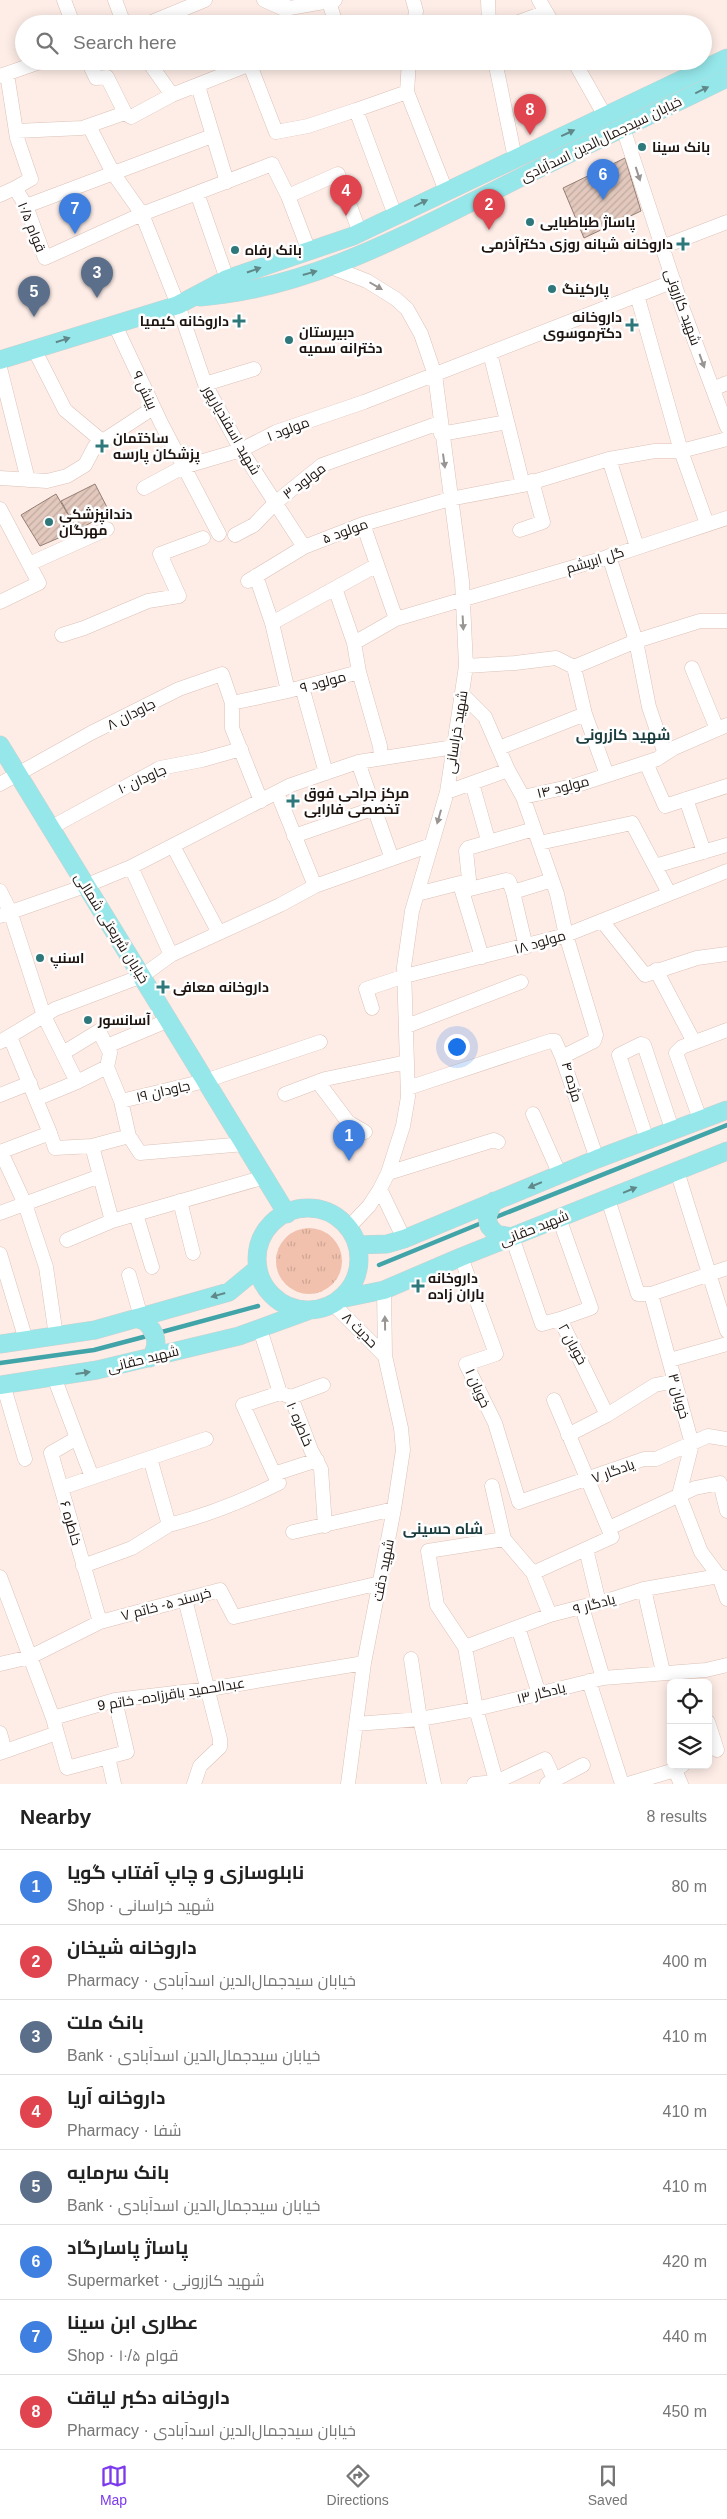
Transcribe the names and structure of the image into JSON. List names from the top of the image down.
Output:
{
  "streets": {
    "main road": ["خیابان سیدجمال‌الدین اسدآبادی", "خیابان شریعتی شمالی", "شهید حقانی"],
    "street": [
      "قوام ۱۰/۵",
      "شهید کازرونی",
      "بینش ۹",
      "مولود ۱",
      "شهید اسفندیارپور",
      "مولود ۳",
      "مولود ۵",
      "گل ابریشم",
      "مولود ۹",
      "جاودان ۸",
      "شهید خراسانی",
      "جاودان ۱۰",
      "مولود ۱۴",
      "مولود ۱۸",
      "مژده ۴",
      "جاودان ۱۹",
      "حدیث ۸",
      "خوبان ۲",
      "خوبان ۱",
      "خوبان ۳",
      "خاطره ۱۰",
      "یادگار ۷",
      "خاطره ۶",
      "شهید دقت",
      "خرسند ۵- خاتم ۷",
      "یادگار ۹",
      "یادگار ۱۳",
      "عبدالحمید باقرزاده- خاتم 9"
    ]
  },
  "crossings": [
    ["خیابان سیدجمال‌الدین اسدآبادی", "شهید کازرونی"],
    ["خیابان سیدجمال‌الدین اسدآبادی", "بینش ۹"],
    ["خیابان سیدجمال‌الدین اسدآبادی", "شهید اسفندیارپور"],
    ["خیابان سیدجمال‌الدین اسدآبادی", "شهید خراسانی"],
    ["قوام ۱۰/۵", "شهید اسفندیارپور"],
    ["شهید کازرونی", "مولود ۱"],
    ["بینش ۹", "مولود ۱"],
    ["مولود ۱", "شهید اسفندیارپور"],
    ["مولود ۱", "شهید خراسانی"],
    ["شهید اسفندیارپور", "مولود ۳"],
    ["شهید اسفندیارپور", "مولود ۵"],
    ["مولود ۳", "شهید خراسانی"],
    ["مولود ۵", "شهید خراسانی"],
    ["گل ابریشم", "شهید خراسانی"],
    ["مولود ۹", "جاودان ۸"],
    ["جاودان ۸", "خیابان شریعتی شمالی"],
    ["شهید خراسانی", "مولود ۱۴"],
    ["شهید خراسانی", "خیابان شریعتی شمالی"],
    ["شهید خراسانی", "مولود ۱۸"],
    ["شهید خراسانی", "شهید حقانی"],
    ["شهید خراسانی", "حدیث ۸"],
    ["جاودان ۱۰", "خیابان شریعتی شمالی"],
    ["مولود ۱۴", "مژده ۴"],
    ["خیابان شریعتی شمالی", "جاودان ۱۹"],
    ["خیابان شریعتی شمالی", "شهید حقانی"],
    ["خیابان شریعتی شمالی", "حدیث ۸"],
    ["مولود ۱۸", "مژده ۴"],
    ["شهید حقانی", "حدیث ۸"],
    ["شهید حقانی", "خوبان ۲"],
    ["شهید حقانی", "خوبان ۱"],
    ["شهید حقانی", "خاطره ۱۰"],
    ["شهید حقانی", "شهید دقت"],
    ["حدیث ۸", "شهید دقت"],
    ["خوبان ۱", "یادگار ۷"],
    ["خوبان ۳", "یادگار ۷"],
    ["خاطره ۶", "خرسند ۵- خاتم ۷"],
    ["شهید دقت", "خرسند ۵- خاتم ۷"],
    ["شهید دقت", "یادگار ۱۳"],
    ["شهید دقت", "عبدالحمید باقرزاده- خاتم 9"]
  ],
  "districts": ["شهید کازرونی", "شاه حسینی"],
  "places": {
    "other": [
      "بانک سینا",
      "پاساژ طباطبایی",
      "بانک رفاه",
      "پارکینگ",
      "دبیرستان دخترانه سمیه",
      "دندانپزشکی مهرگان",
      "اسنپ",
      "آسانسور"
    ],
    "health": [
      "داروخانه شبانه روزی دکترآذرمی",
      "داروخانه کیمیا",
      "داروخانه دکترموسوی",
      "ساختمان پزشکان پارسه",
      "مرکز جراحی فوق تخصصی فارابی",
      "داروخانه معافی",
      "داروخانه باران زاده"
    ]
  },
  "page": {
    "search": "Search here",
    "pins": [
      "8",
      "6",
      "4",
      "2",
      "7",
      "3",
      "5",
      "1"
    ],
    "heading": ["Nearby", "8 results"],
    "list": [
      {
        "mark": "1",
        "name": "نابلوسازی و چاپ آفتاب گویا",
        "note": "Shop · شهید خراسانی",
        "value": "80 m"
      },
      {
        "mark": "2",
        "name": "داروخانه شیخان",
        "note": "Pharmacy · خیابان سیدجمال‌الدین اسدآبادی",
        "value": "400 m"
      },
      {
        "mark": "3",
        "name": "بانک ملت",
        "note": "Bank · خیابان سیدجمال‌الدین اسدآبادی",
        "value": "410 m"
      },
      {
        "mark": "4",
        "name": "داروخانه آریا",
        "note": "Pharmacy · شفا",
        "value": "410 m"
      },
      {
        "mark": "5",
        "name": "بانک سرمایه",
        "note": "Bank · خیابان سیدجمال‌الدین اسدآبادی",
        "value": "410 m"
      },
      {
        "mark": "6",
        "name": "پاساژ پاسارگاد",
        "note": "Supermarket · شهید کازرونی",
        "value": "420 m"
      },
      {
        "mark": "7",
        "name": "عطاری ابن سینا",
        "note": "Shop · قوام ۱۰/۵",
        "value": "440 m"
      },
      {
        "mark": "8",
        "name": "داروخانه دکبر لیاقت",
        "note": "Pharmacy · خیابان سیدجمال‌الدین اسدآبادی",
        "value": "450 m"
      }
    ],
    "nav": ["Map", "Directions", "Saved"]
  }
}
